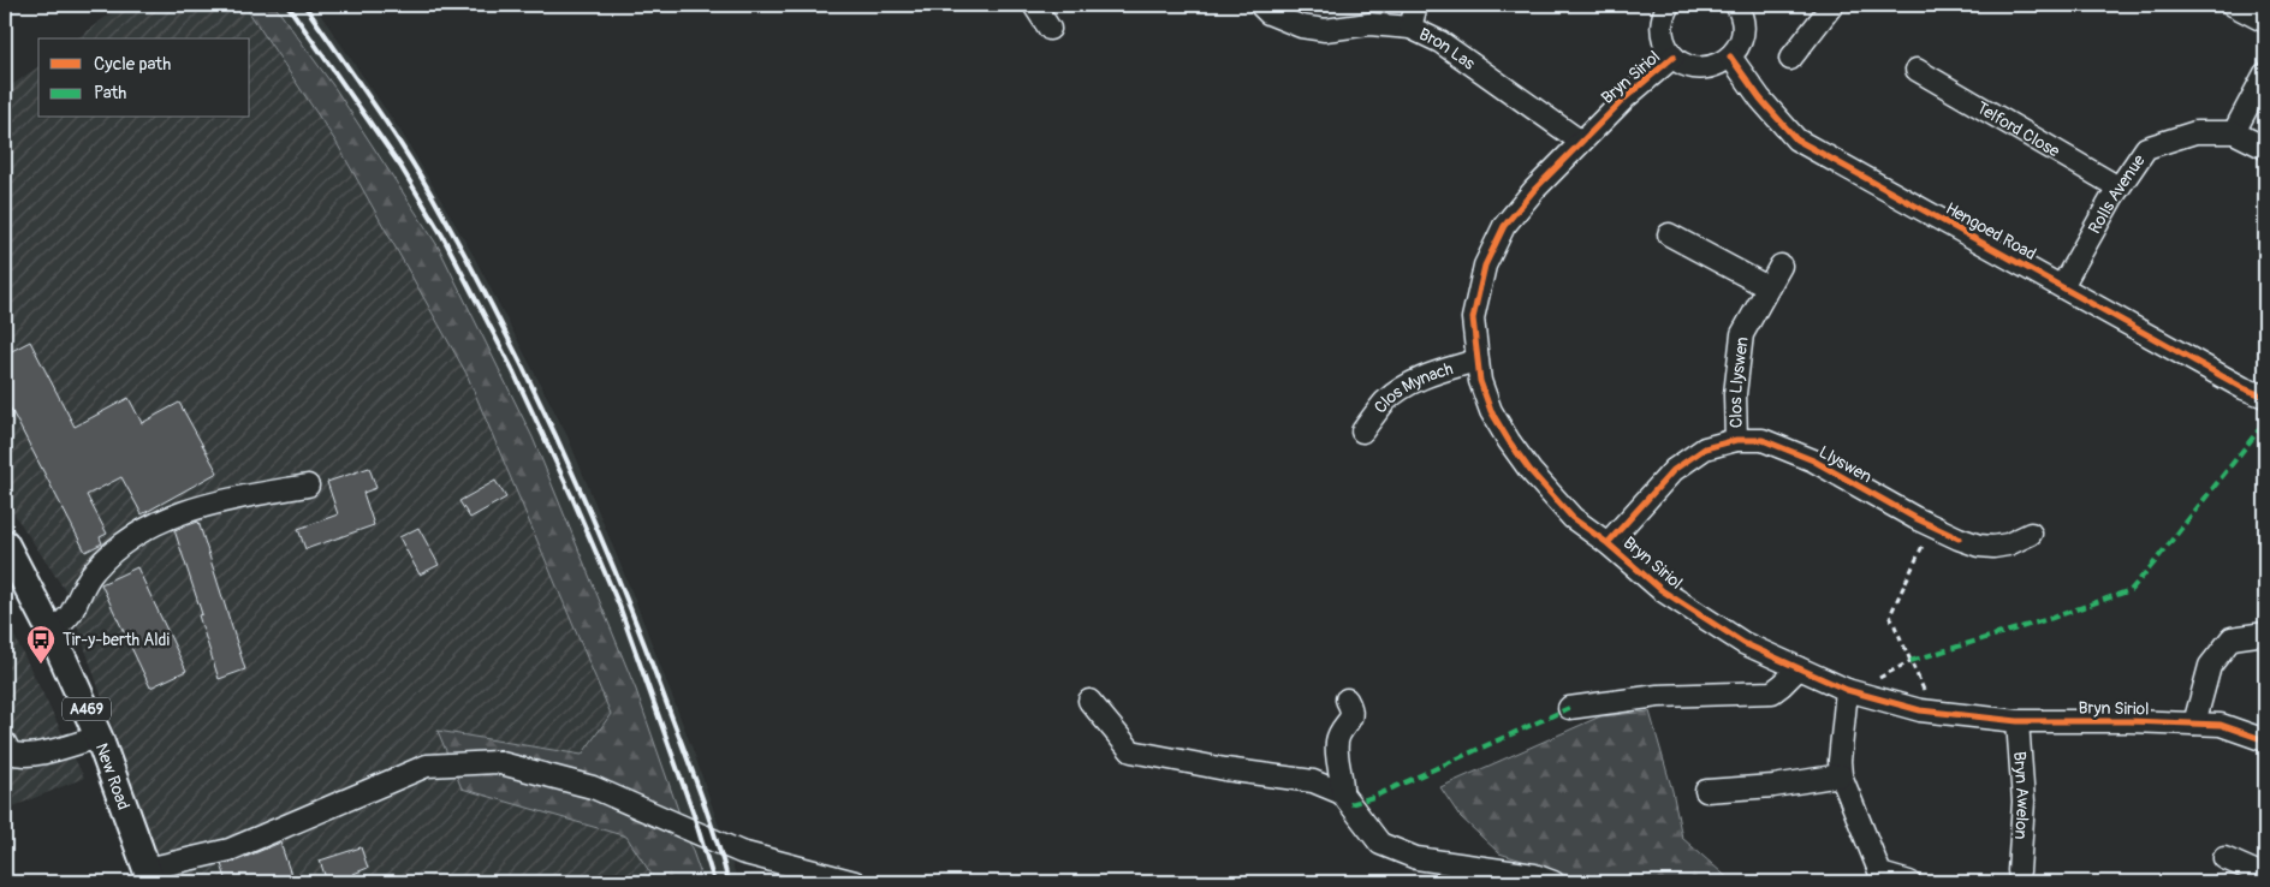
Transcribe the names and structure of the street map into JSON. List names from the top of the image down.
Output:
{
  "streets": {
    "main road": ["A469", "New Road"],
    "street": [
      "Bron Las",
      "Bryn Siriol",
      "Telford Close",
      "Rolls Avenue",
      "Hengoed Road",
      "Clos Llyswen",
      "Clos Mynach",
      "Llyswen",
      "Bryn Awelon"
    ]
  },
  "crossings": [
    ["Bron Las", "Bryn Siriol"],
    ["Bryn Siriol", "Clos Mynach"],
    ["Bryn Siriol", "Llyswen"],
    ["Bryn Siriol", "Bryn Awelon"],
    ["Telford Close", "Rolls Avenue"],
    ["Rolls Avenue", "Hengoed Road"],
    ["Clos Llyswen", "Llyswen"]
  ],
  "places": {
    "bus stop": ["Tir-y-berth Aldi"]
  },
  "legend": ["Cycle path", "Path"]
}
